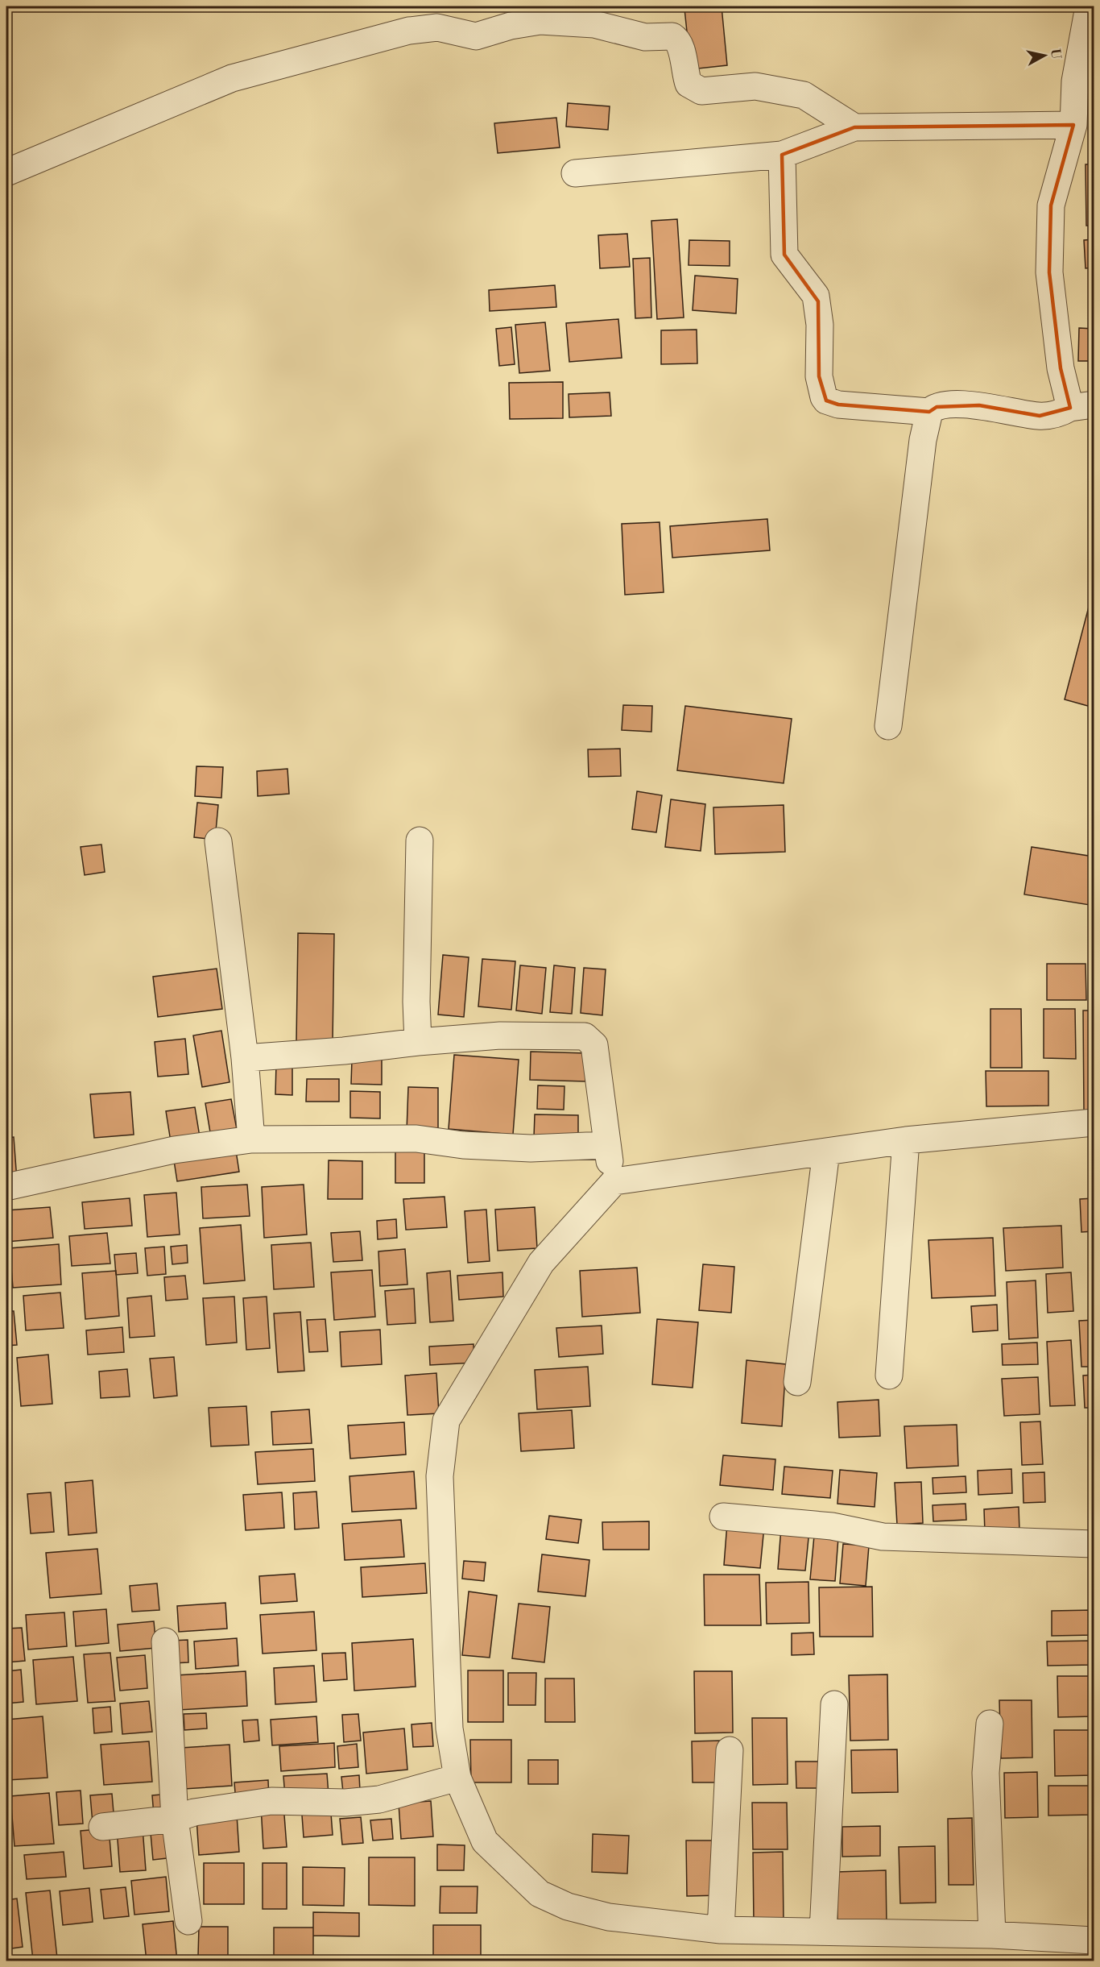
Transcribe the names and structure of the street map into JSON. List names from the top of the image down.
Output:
{
  "north": "right"
}
